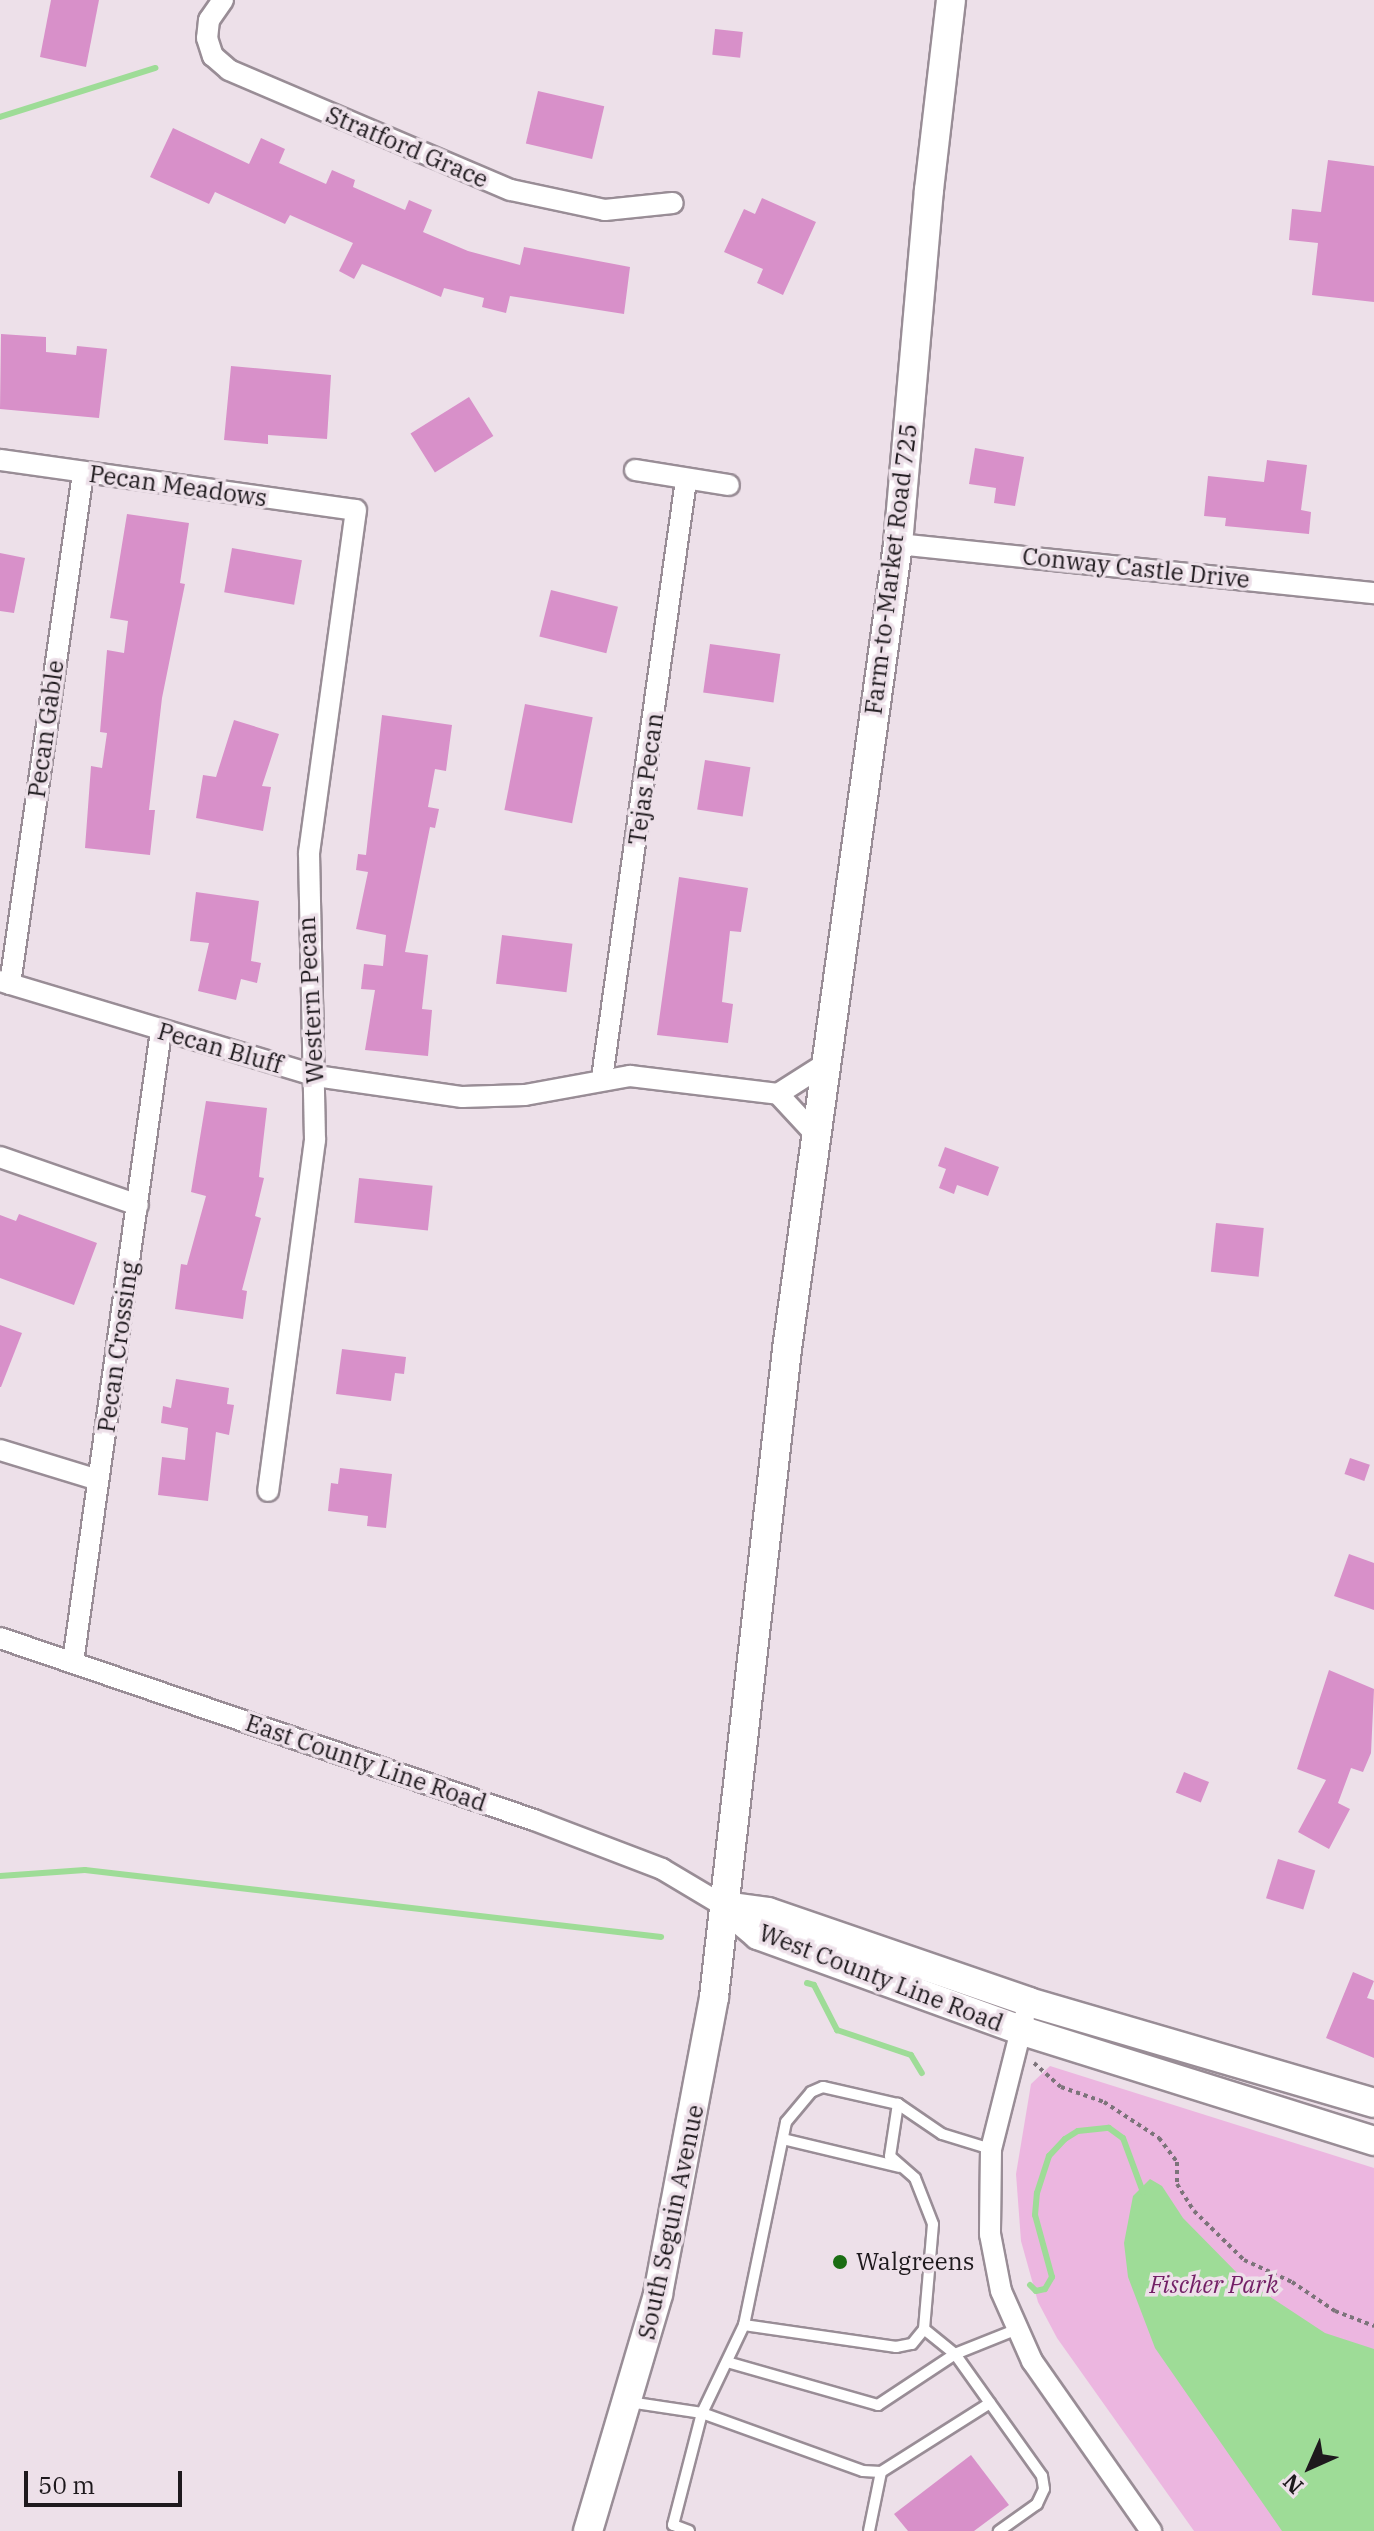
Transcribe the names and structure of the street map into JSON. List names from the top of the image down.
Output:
{
  "streets": {
    "main road": ["Farm-to-Market Road 725", "West County Line Road", "South Seguin Avenue"],
    "street": [
      "Stratford Grace",
      "Pecan Meadows",
      "Conway Castle Drive",
      "Pecan Gable",
      "Tejas Pecan",
      "Western Pecan",
      "Pecan Bluff",
      "Pecan Crossing",
      "East County Line Road"
    ]
  },
  "crossings": [
    ["Pecan Meadows", "Pecan Gable"],
    ["Pecan Meadows", "Western Pecan"],
    ["Conway Castle Drive", "Farm-to-Market Road 725"],
    ["Farm-to-Market Road 725", "South Seguin Avenue"],
    ["Pecan Gable", "Pecan Bluff"],
    ["Tejas Pecan", "Pecan Bluff"],
    ["Western Pecan", "Pecan Bluff"],
    ["Pecan Bluff", "Pecan Crossing"],
    ["Pecan Crossing", "East County Line Road"],
    ["East County Line Road", "West County Line Road"],
    ["East County Line Road", "South Seguin Avenue"],
    ["West County Line Road", "South Seguin Avenue"]
  ],
  "parks": ["Fischer Park"],
  "places": ["Walgreens"],
  "scale_bar": "50 m",
  "north": "bottom left"
}
